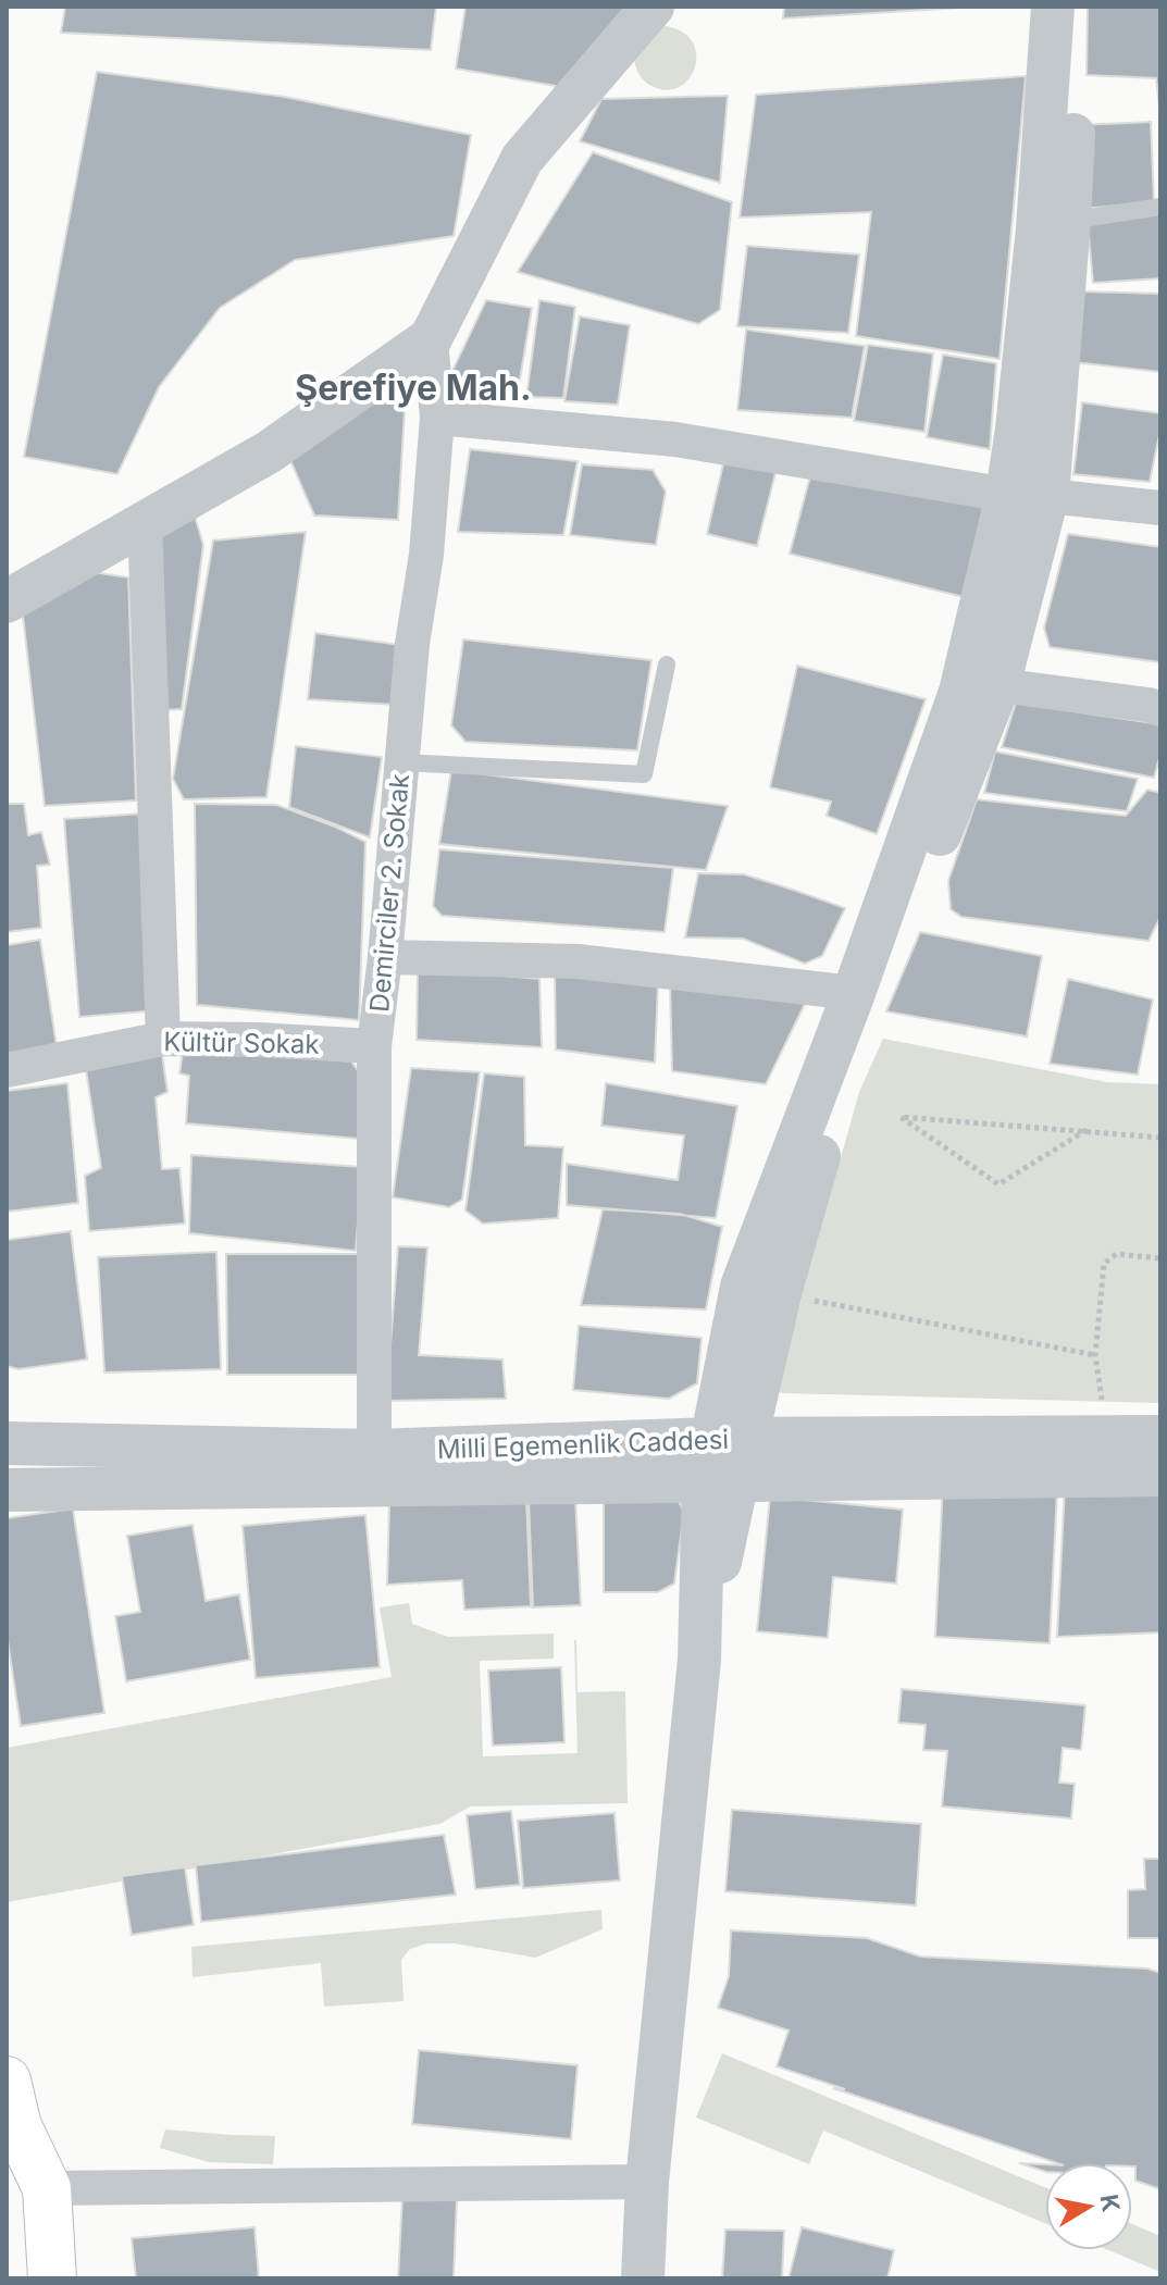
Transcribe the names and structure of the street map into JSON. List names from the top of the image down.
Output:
{
  "streets": {
    "street": ["Demirciler 2. Sokak", "Kültür Sokak", "Milli Egemenlik Caddesi"]
  },
  "crossings": [
    ["Demirciler 2. Sokak", "Kültür Sokak"],
    ["Demirciler 2. Sokak", "Milli Egemenlik Caddesi"]
  ],
  "districts": ["Şerefiye Mah."],
  "north": "right"
}
